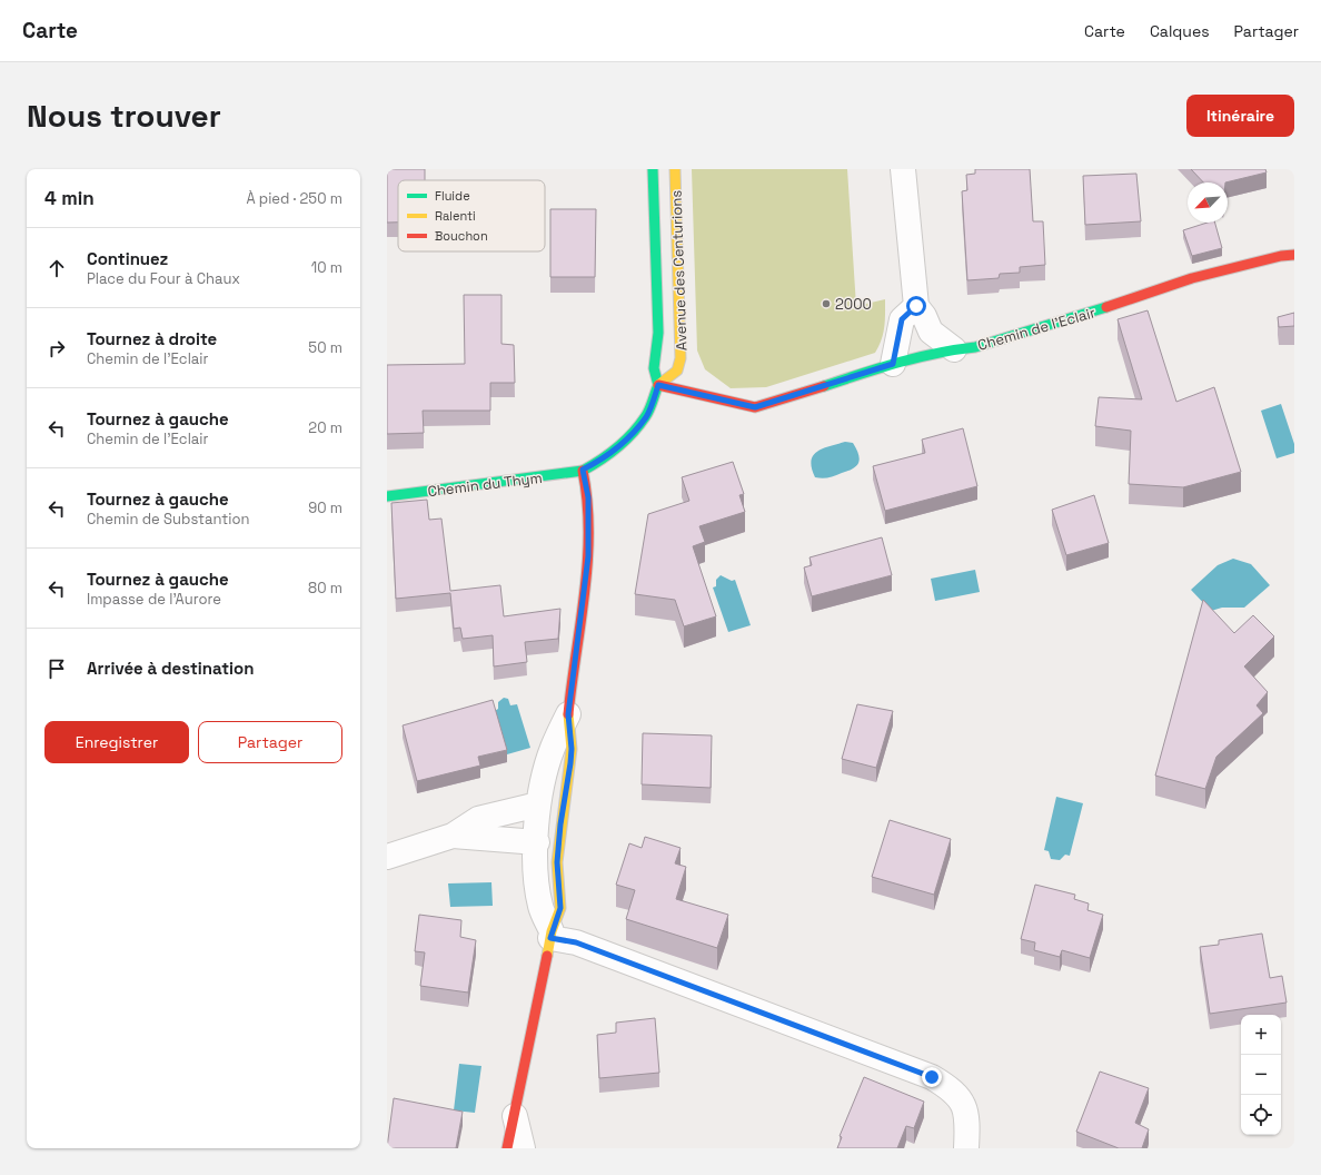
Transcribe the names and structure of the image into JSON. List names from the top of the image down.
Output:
{
  "streets": {
    "street": ["Avenue des Centurions", "Chemin de l'Eclair", "Chemin du Thym"]
  },
  "crossings": [
    ["Avenue des Centurions", "Chemin de l'Eclair"]
  ],
  "places": ["2000"],
  "legend": ["Fluide", "Ralenti", "Bouchon"],
  "north": "bottom left",
  "page": {
    "header": "Carte",
    "nav": ["Carte", "Calques", "Partager"],
    "buttons": [
      "Itinéraire",
      ["Enregistrer", "Partager"]
    ],
    "title": "Nous trouver",
    "heading": ["4 min", "À pied · 250 m"],
    "list": [
      ["Continuez", "Place du Four à Chaux", "10 m"],
      ["Tournez à droite", "Chemin de l'Eclair", "50 m"],
      ["Tournez à gauche", "Chemin de l'Eclair", "20 m"],
      ["Tournez à gauche", "Chemin de Substantion", "90 m"],
      ["Tournez à gauche", "Impasse de l'Aurore", "80 m"],
      "Arrivée à destination"
    ],
    "map_buttons": ["+", "−"]
  }
}
